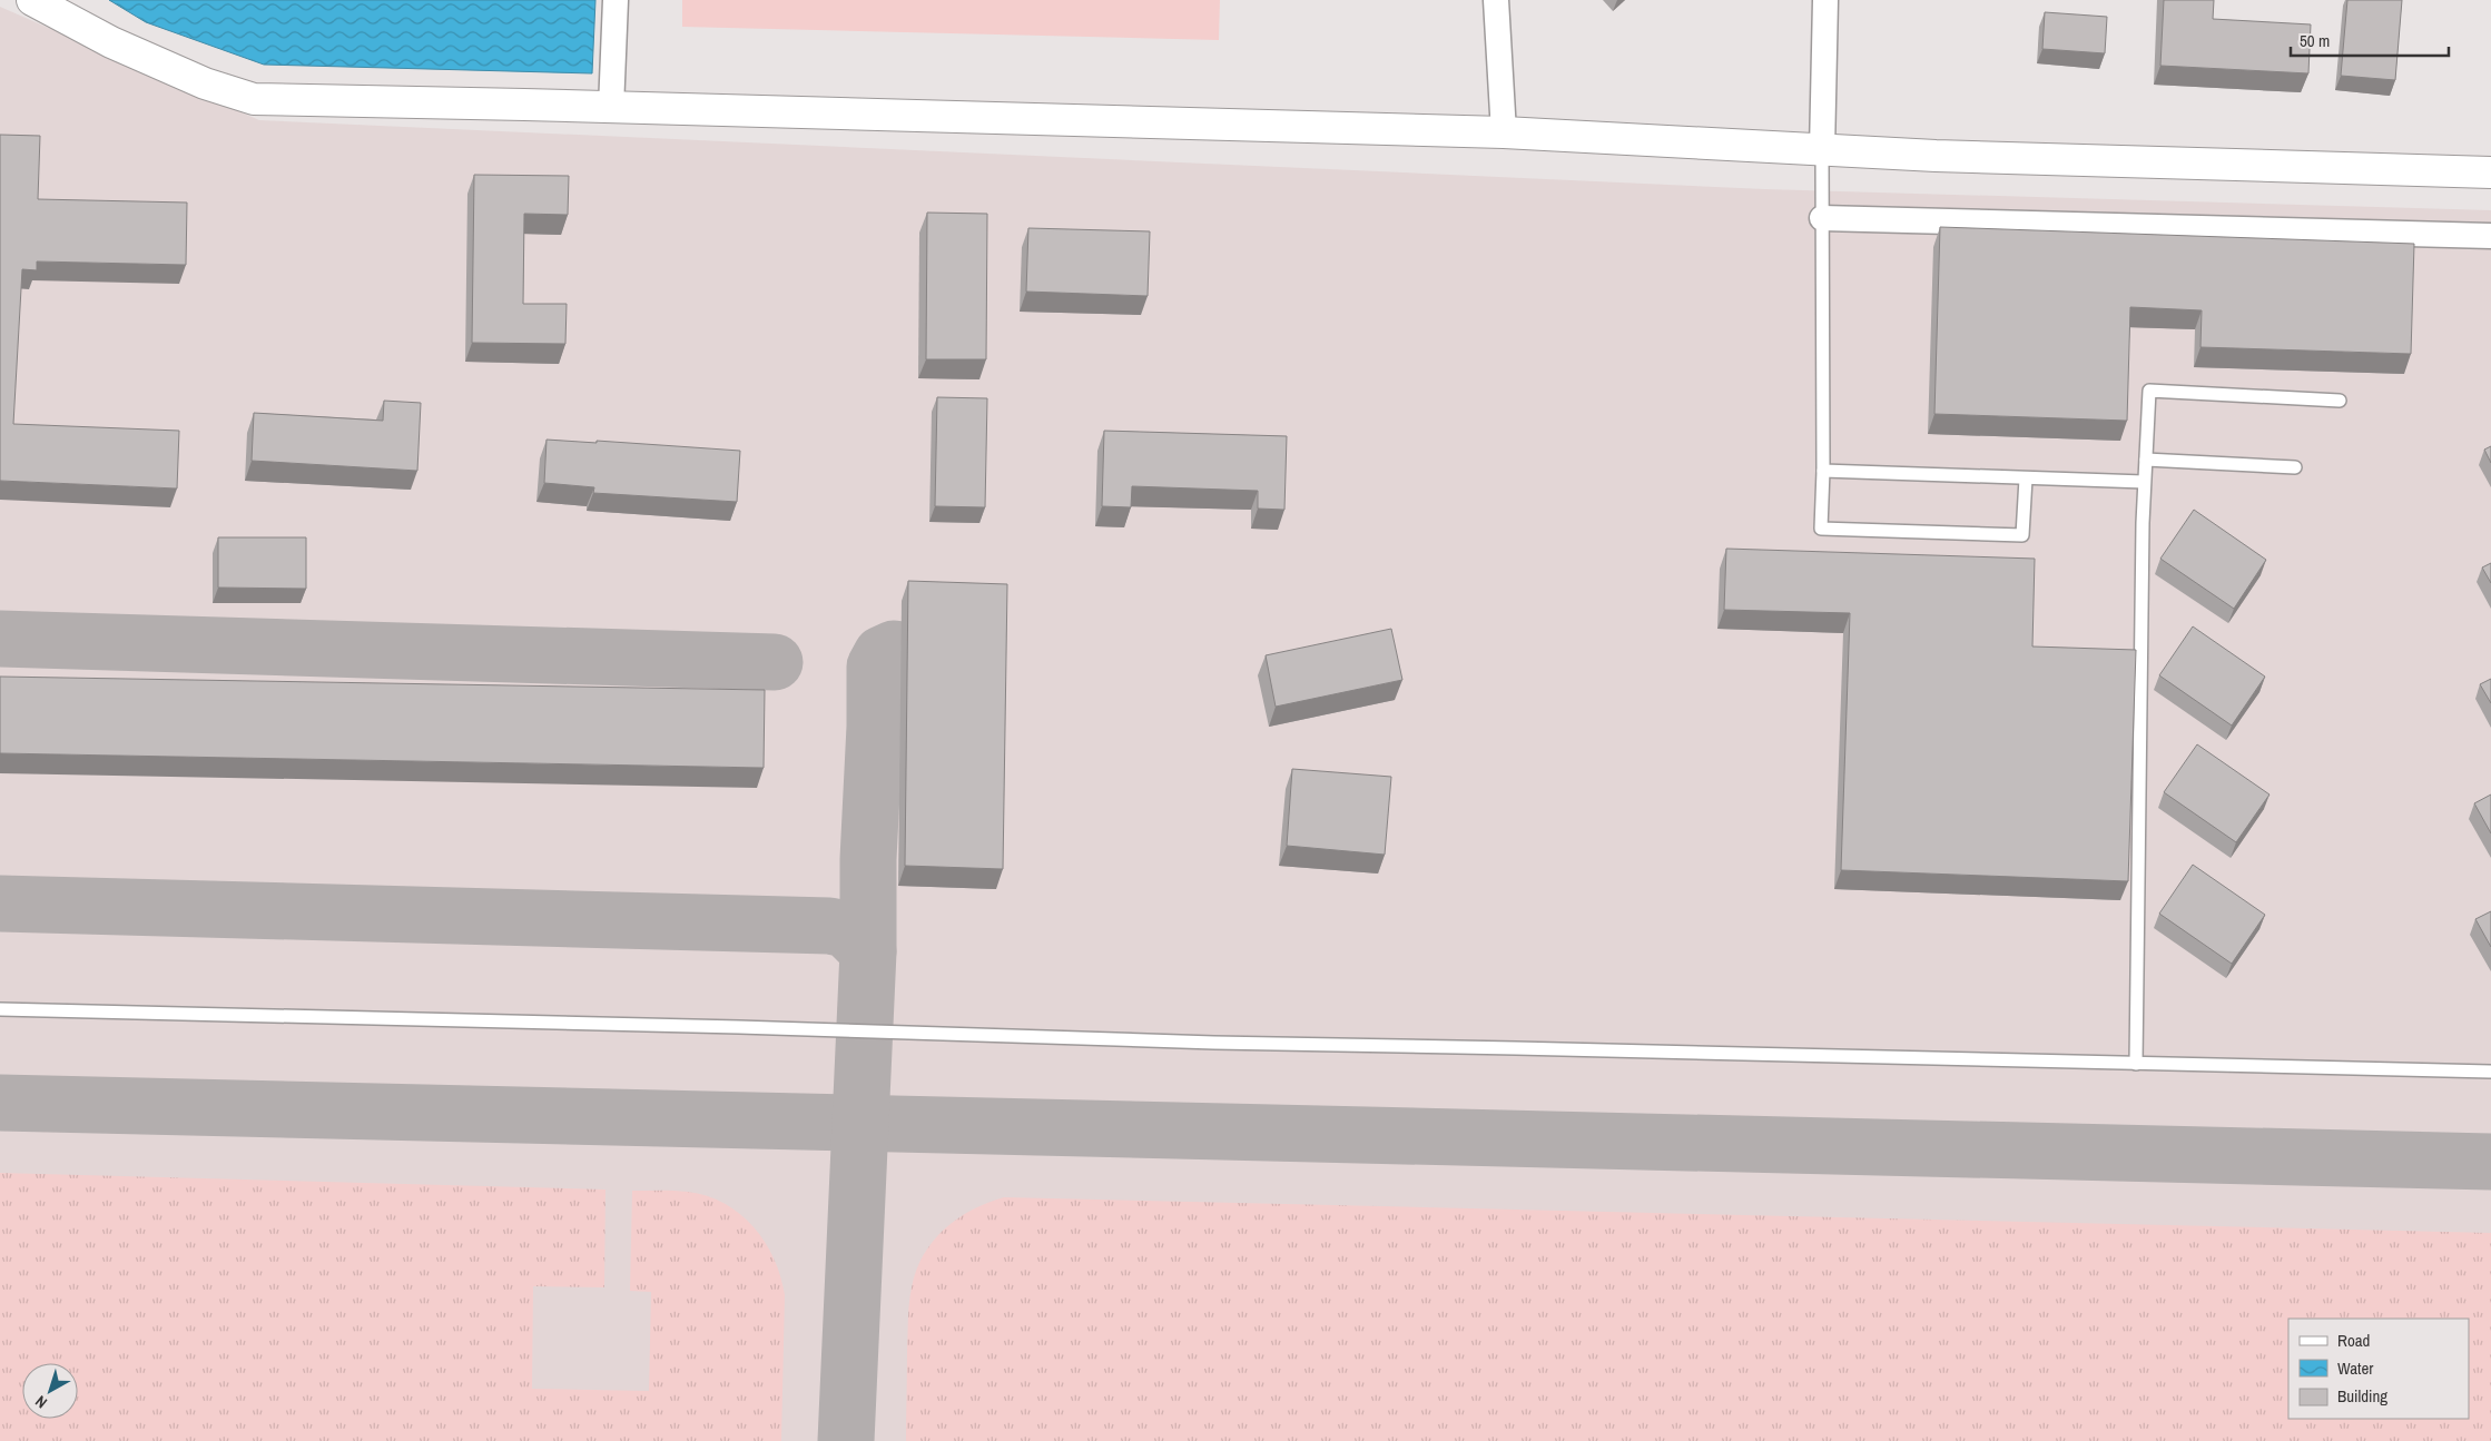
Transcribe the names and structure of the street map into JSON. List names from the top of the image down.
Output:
{
  "legend": ["Road", "Water", "Building"],
  "scale_bar": "50 m",
  "north": "bottom left"
}
